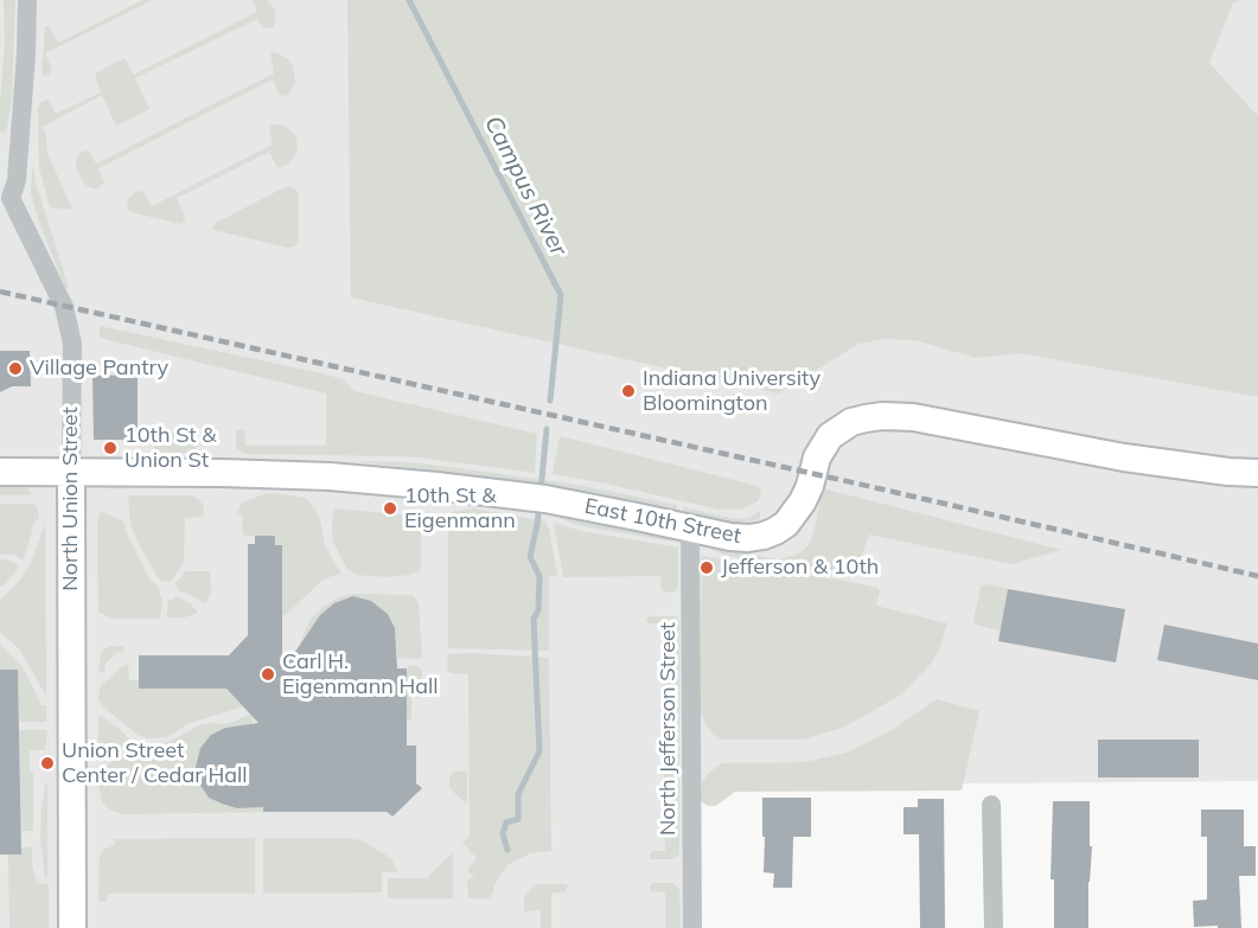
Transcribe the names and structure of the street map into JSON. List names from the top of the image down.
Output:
{
  "streets": {
    "street": ["North Union Street", "East 10th Street", "North Jefferson Street"]
  },
  "crossings": [
    ["North Union Street", "East 10th Street"],
    ["East 10th Street", "North Jefferson Street"]
  ],
  "water": ["Campus River"],
  "places": [
    "Village Pantry",
    "Indiana University Bloomington",
    "10th St & Union St",
    "10th St & Eigenmann",
    "Jefferson & 10th",
    "Carl H. Eigenmann Hall",
    "Union Street Center / Cedar Hall"
  ]
}
